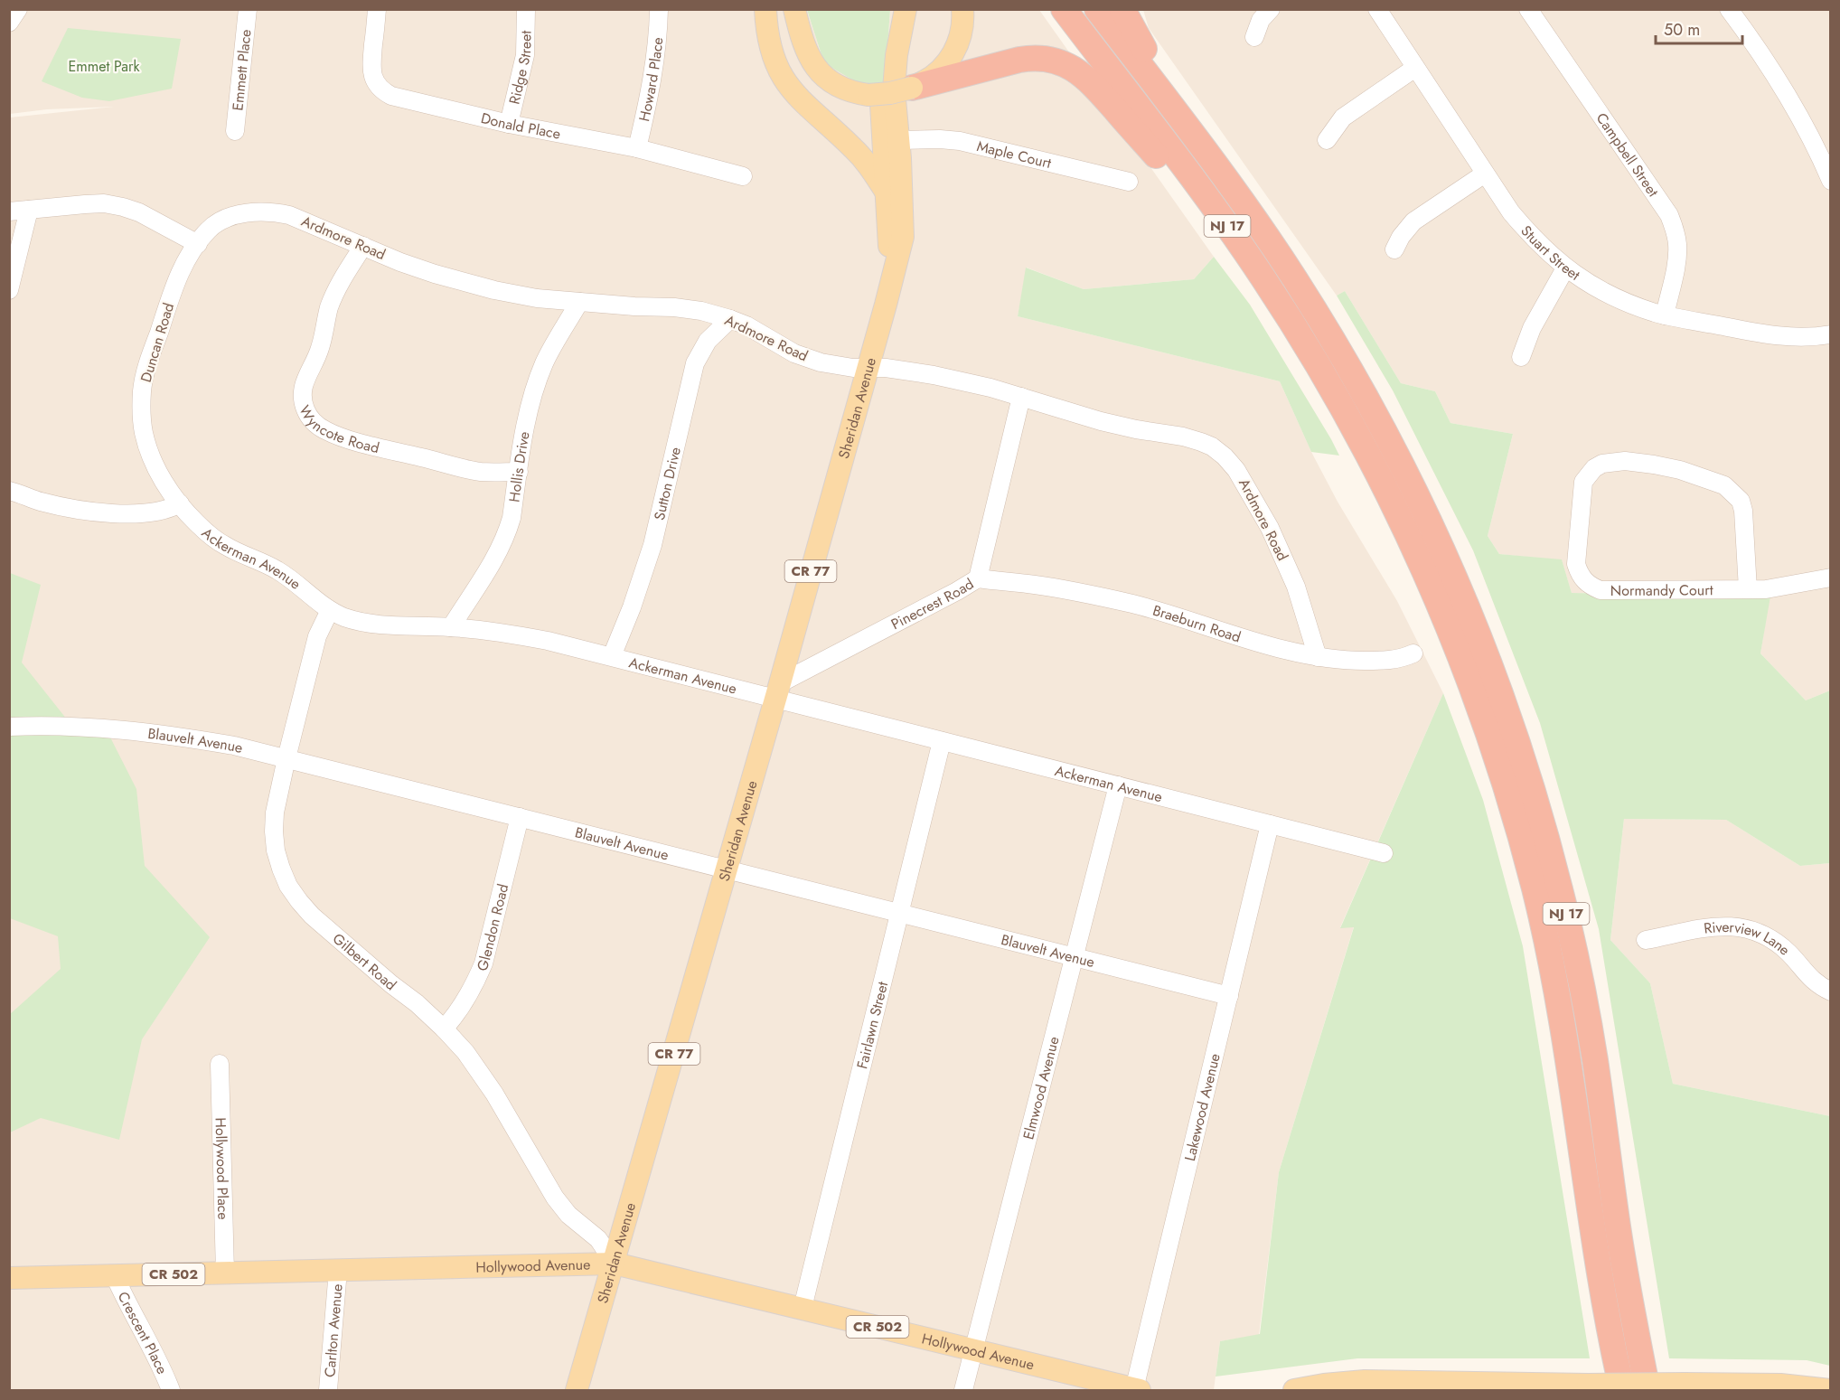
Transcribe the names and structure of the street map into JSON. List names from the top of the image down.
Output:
{
  "streets": {
    "highway": ["NJ 17"],
    "main road": [
      "Sheridan Avenue",
      "CR 77",
      "Hollywood Avenue",
      "CR 502"
    ],
    "street": [
      "Ridge Street",
      "Emmett Place",
      "Howard Place",
      "Donald Place",
      "Maple Court",
      "Campbell Street",
      "Ardmore Road",
      "Stuart Street",
      "Duncan Road",
      "Wyncote Road",
      "Hollis Drive",
      "Sutton Drive",
      "Ackerman Avenue",
      "Normandy Court",
      "Pinecrest Road",
      "Braeburn Road",
      "Blauvelt Avenue",
      "Glendon Road",
      "Riverview Lane",
      "Gilbert Road",
      "Fairlawn Street",
      "Elmwood Avenue",
      "Lakewood Avenue",
      "Hollywood Place",
      "Carlton Avenue",
      "Crescent Place"
    ]
  },
  "crossings": [
    ["Ridge Street", "Donald Place"],
    ["Howard Place", "Donald Place"],
    ["Maple Court", "Sheridan Avenue"],
    ["Campbell Street", "Stuart Street"],
    ["Ardmore Road", "Duncan Road"],
    ["Ardmore Road", "Sheridan Avenue"],
    ["Ardmore Road", "Wyncote Road"],
    ["Ardmore Road", "Hollis Drive"],
    ["Ardmore Road", "Sutton Drive"],
    ["Ardmore Road", "Pinecrest Road"],
    ["Ardmore Road", "Braeburn Road"],
    ["Duncan Road", "Ackerman Avenue"],
    ["Sheridan Avenue", "Ackerman Avenue"],
    ["Sheridan Avenue", "Pinecrest Road"],
    ["Sheridan Avenue", "Blauvelt Avenue"],
    ["Sheridan Avenue", "Gilbert Road"],
    ["Sheridan Avenue", "Hollywood Avenue"],
    ["Wyncote Road", "Hollis Drive"],
    ["Hollis Drive", "Ackerman Avenue"],
    ["Sutton Drive", "Ackerman Avenue"],
    ["Ackerman Avenue", "Pinecrest Road"],
    ["Ackerman Avenue", "Gilbert Road"],
    ["Ackerman Avenue", "Fairlawn Street"],
    ["Ackerman Avenue", "Elmwood Avenue"],
    ["Ackerman Avenue", "Lakewood Avenue"],
    ["Pinecrest Road", "Braeburn Road"],
    ["Blauvelt Avenue", "Glendon Road"],
    ["Blauvelt Avenue", "Gilbert Road"],
    ["Blauvelt Avenue", "Fairlawn Street"],
    ["Blauvelt Avenue", "Elmwood Avenue"],
    ["Blauvelt Avenue", "Lakewood Avenue"],
    ["Glendon Road", "Gilbert Road"],
    ["Gilbert Road", "Hollywood Avenue"],
    ["Fairlawn Street", "Hollywood Avenue"],
    ["Elmwood Avenue", "Hollywood Avenue"],
    ["Lakewood Avenue", "Hollywood Avenue"],
    ["Hollywood Place", "Hollywood Avenue"],
    ["Hollywood Avenue", "Carlton Avenue"],
    ["Hollywood Avenue", "Crescent Place"]
  ],
  "parks": ["Emmet Park"],
  "scale_bar": "50 m"
}
